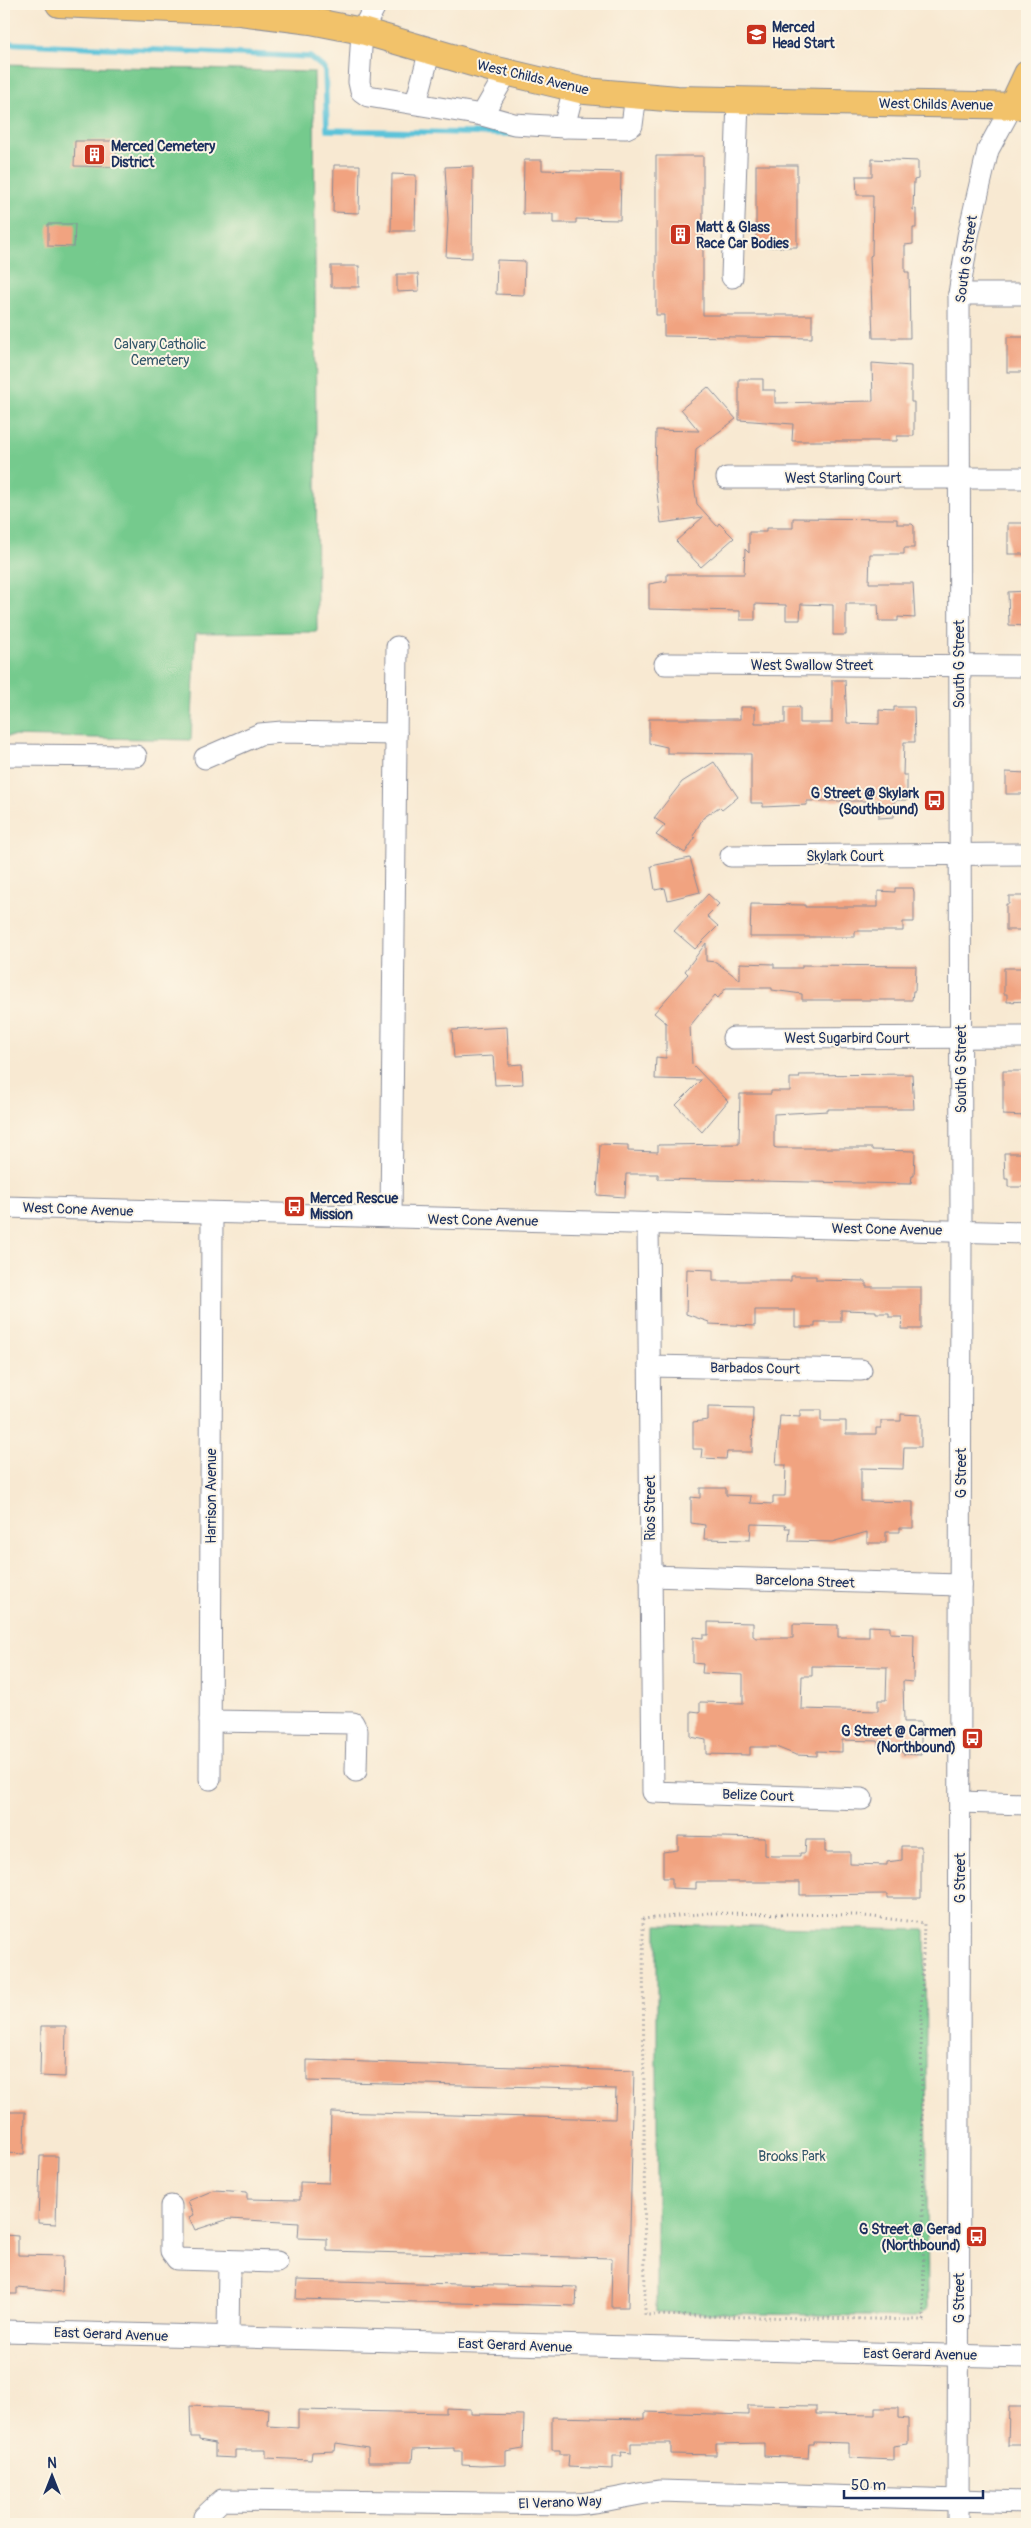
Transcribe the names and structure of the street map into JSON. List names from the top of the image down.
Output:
{
  "streets": {
    "main road": ["West Childs Avenue"],
    "street": [
      "South G Street",
      "West Starling Court",
      "West Swallow Street",
      "Skylark Court",
      "West Sugarbird Court",
      "West Cone Avenue",
      "Barbados Court",
      "G Street",
      "Harrison Avenue",
      "Rios Street",
      "Barcelona Street",
      "Belize Court",
      "East Gerard Avenue",
      "El Verano Way"
    ]
  },
  "crossings": [
    ["West Childs Avenue", "South G Street"],
    ["South G Street", "West Starling Court"],
    ["South G Street", "West Swallow Street"],
    ["South G Street", "Skylark Court"],
    ["South G Street", "West Sugarbird Court"],
    ["South G Street", "West Cone Avenue"],
    ["South G Street", "G Street"],
    ["West Cone Avenue", "G Street"],
    ["West Cone Avenue", "Harrison Avenue"],
    ["West Cone Avenue", "Rios Street"],
    ["Barbados Court", "Rios Street"],
    ["G Street", "Barcelona Street"],
    ["G Street", "East Gerard Avenue"],
    ["G Street", "El Verano Way"],
    ["Rios Street", "Barcelona Street"],
    ["Rios Street", "Belize Court"]
  ],
  "parks": ["Calvary Catholic Cemetery", "Brooks Park"],
  "places": {
    "school or university": ["Merced Head Start"],
    "building": ["Merced Cemetery District", "Matt & Glass Race Car Bodies"],
    "bus stop": [
      "G Street @ Skylark (Southbound)",
      "Merced Rescue Mission",
      "G Street @ Carmen (Northbound)",
      "G Street @ Gerad (Northbound)"
    ]
  },
  "scale_bar": "50 m",
  "north": "top"
}
